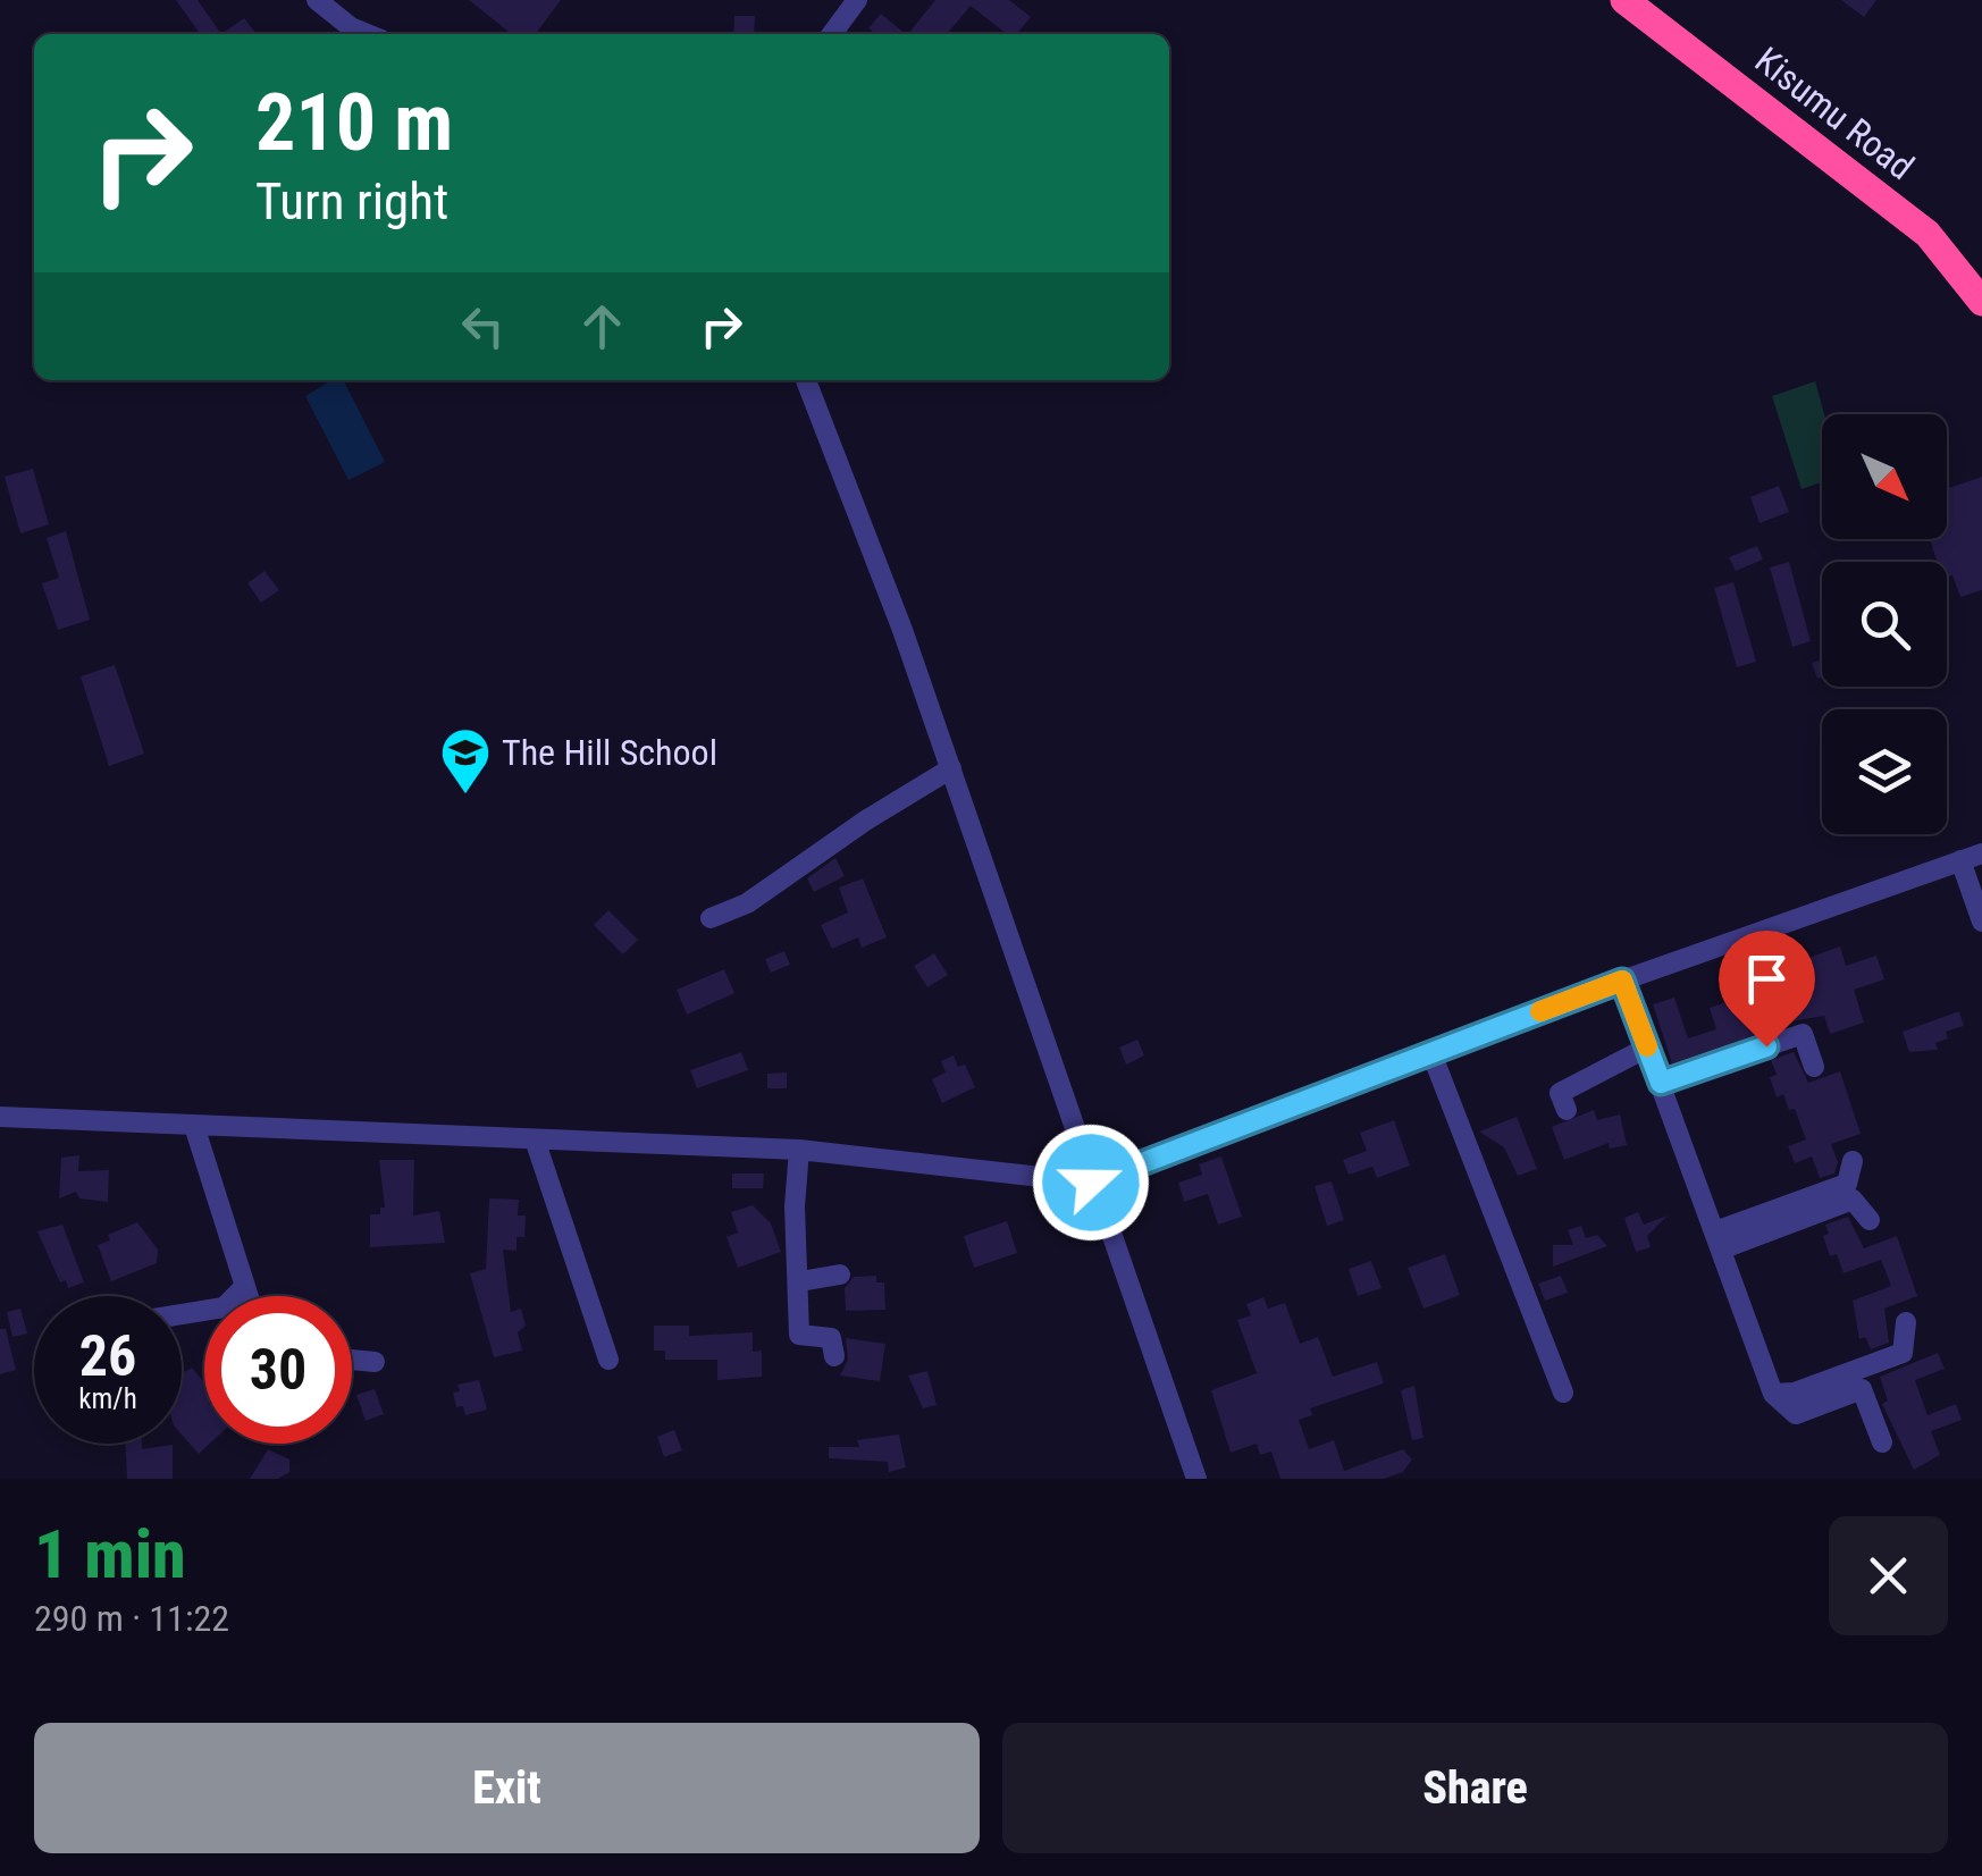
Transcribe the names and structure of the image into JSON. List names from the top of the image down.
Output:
{
  "streets": {
    "highway": ["Kisumu Road"]
  },
  "places": {
    "school or university": ["The Hill School"]
  },
  "north": "bottom right",
  "page": {
    "turn": ["210 m", "Turn right"],
    "speed": "26 km/h",
    "limit": "30",
    "heading": ["1 min", "290 m · 11:22"],
    "buttons": ["Exit", "Share"]
  }
}
